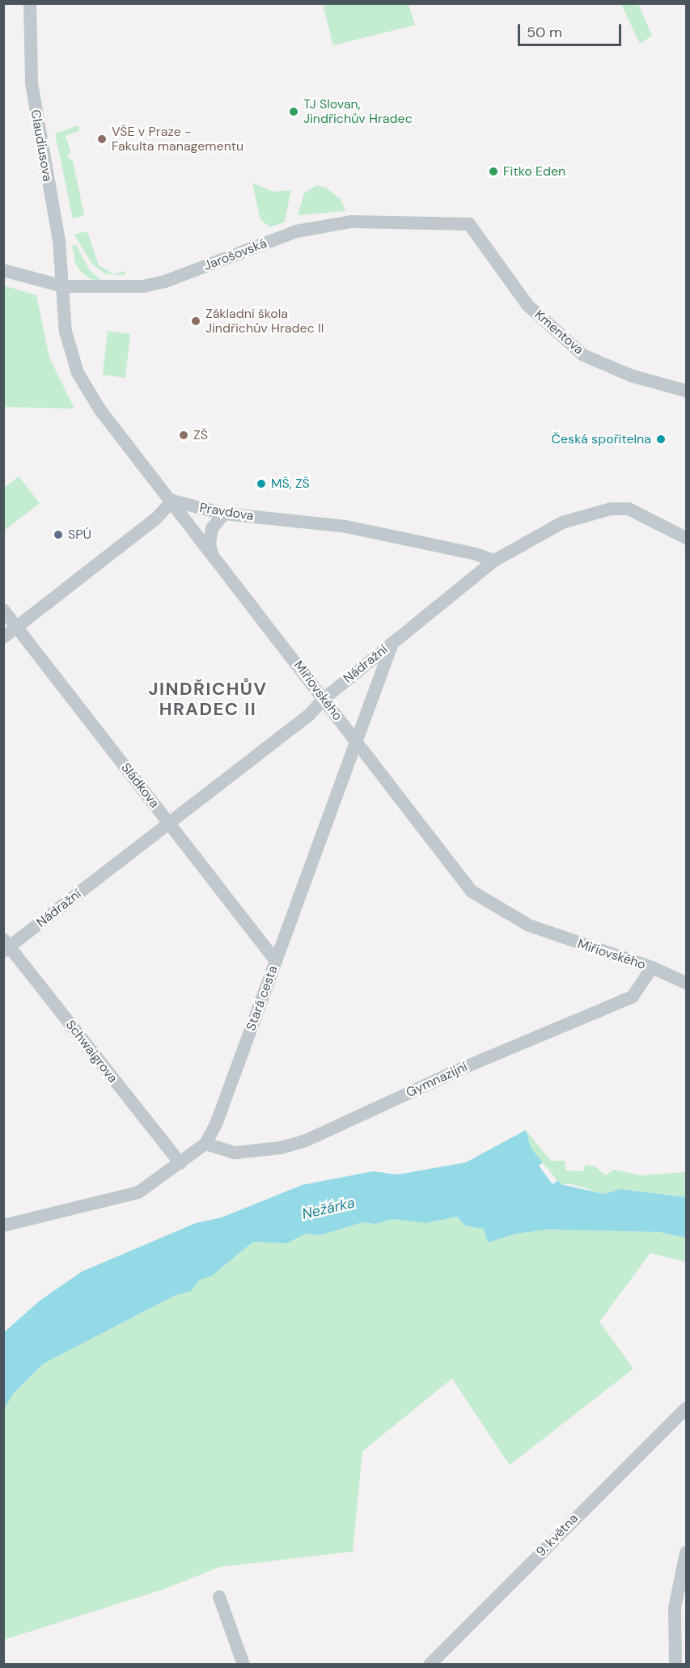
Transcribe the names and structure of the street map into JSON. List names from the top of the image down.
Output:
{
  "streets": {
    "street": [
      "Claudiusova",
      "Jarošovská",
      "Kmentova",
      "Pravdova",
      "Nádražní",
      "Miřiovského",
      "Sládkova",
      "Stará cesta",
      "Schwaigrova",
      "Gymnazijní",
      "9. května"
    ]
  },
  "crossings": [
    ["Claudiusova", "Jarošovská"],
    ["Claudiusova", "Miřiovského"],
    ["Jarošovská", "Kmentova"],
    ["Jarošovská", "Miřiovského"],
    ["Pravdova", "Nádražní"],
    ["Pravdova", "Miřiovského"],
    ["Nádražní", "Miřiovského"],
    ["Nádražní", "Sládkova"],
    ["Nádražní", "Stará cesta"],
    ["Nádražní", "Schwaigrova"],
    ["Miřiovského", "Stará cesta"],
    ["Miřiovského", "Gymnazijní"],
    ["Sládkova", "Stará cesta"],
    ["Stará cesta", "Schwaigrova"],
    ["Stará cesta", "Gymnazijní"]
  ],
  "districts": ["JINDŘICHŮV HRADEC II"],
  "water": ["Nežárka"],
  "places": [
    "TJ Slovan, Jindřichův Hradec",
    "VŠE v Praze - Fakulta managementu",
    "Fitko Eden",
    "Základní škola Jindřichův Hradec II",
    "ZŠ",
    "Česká spořitelna",
    "MŠ, ZŠ",
    "SPÚ"
  ],
  "scale_bar": "50 m"
}
